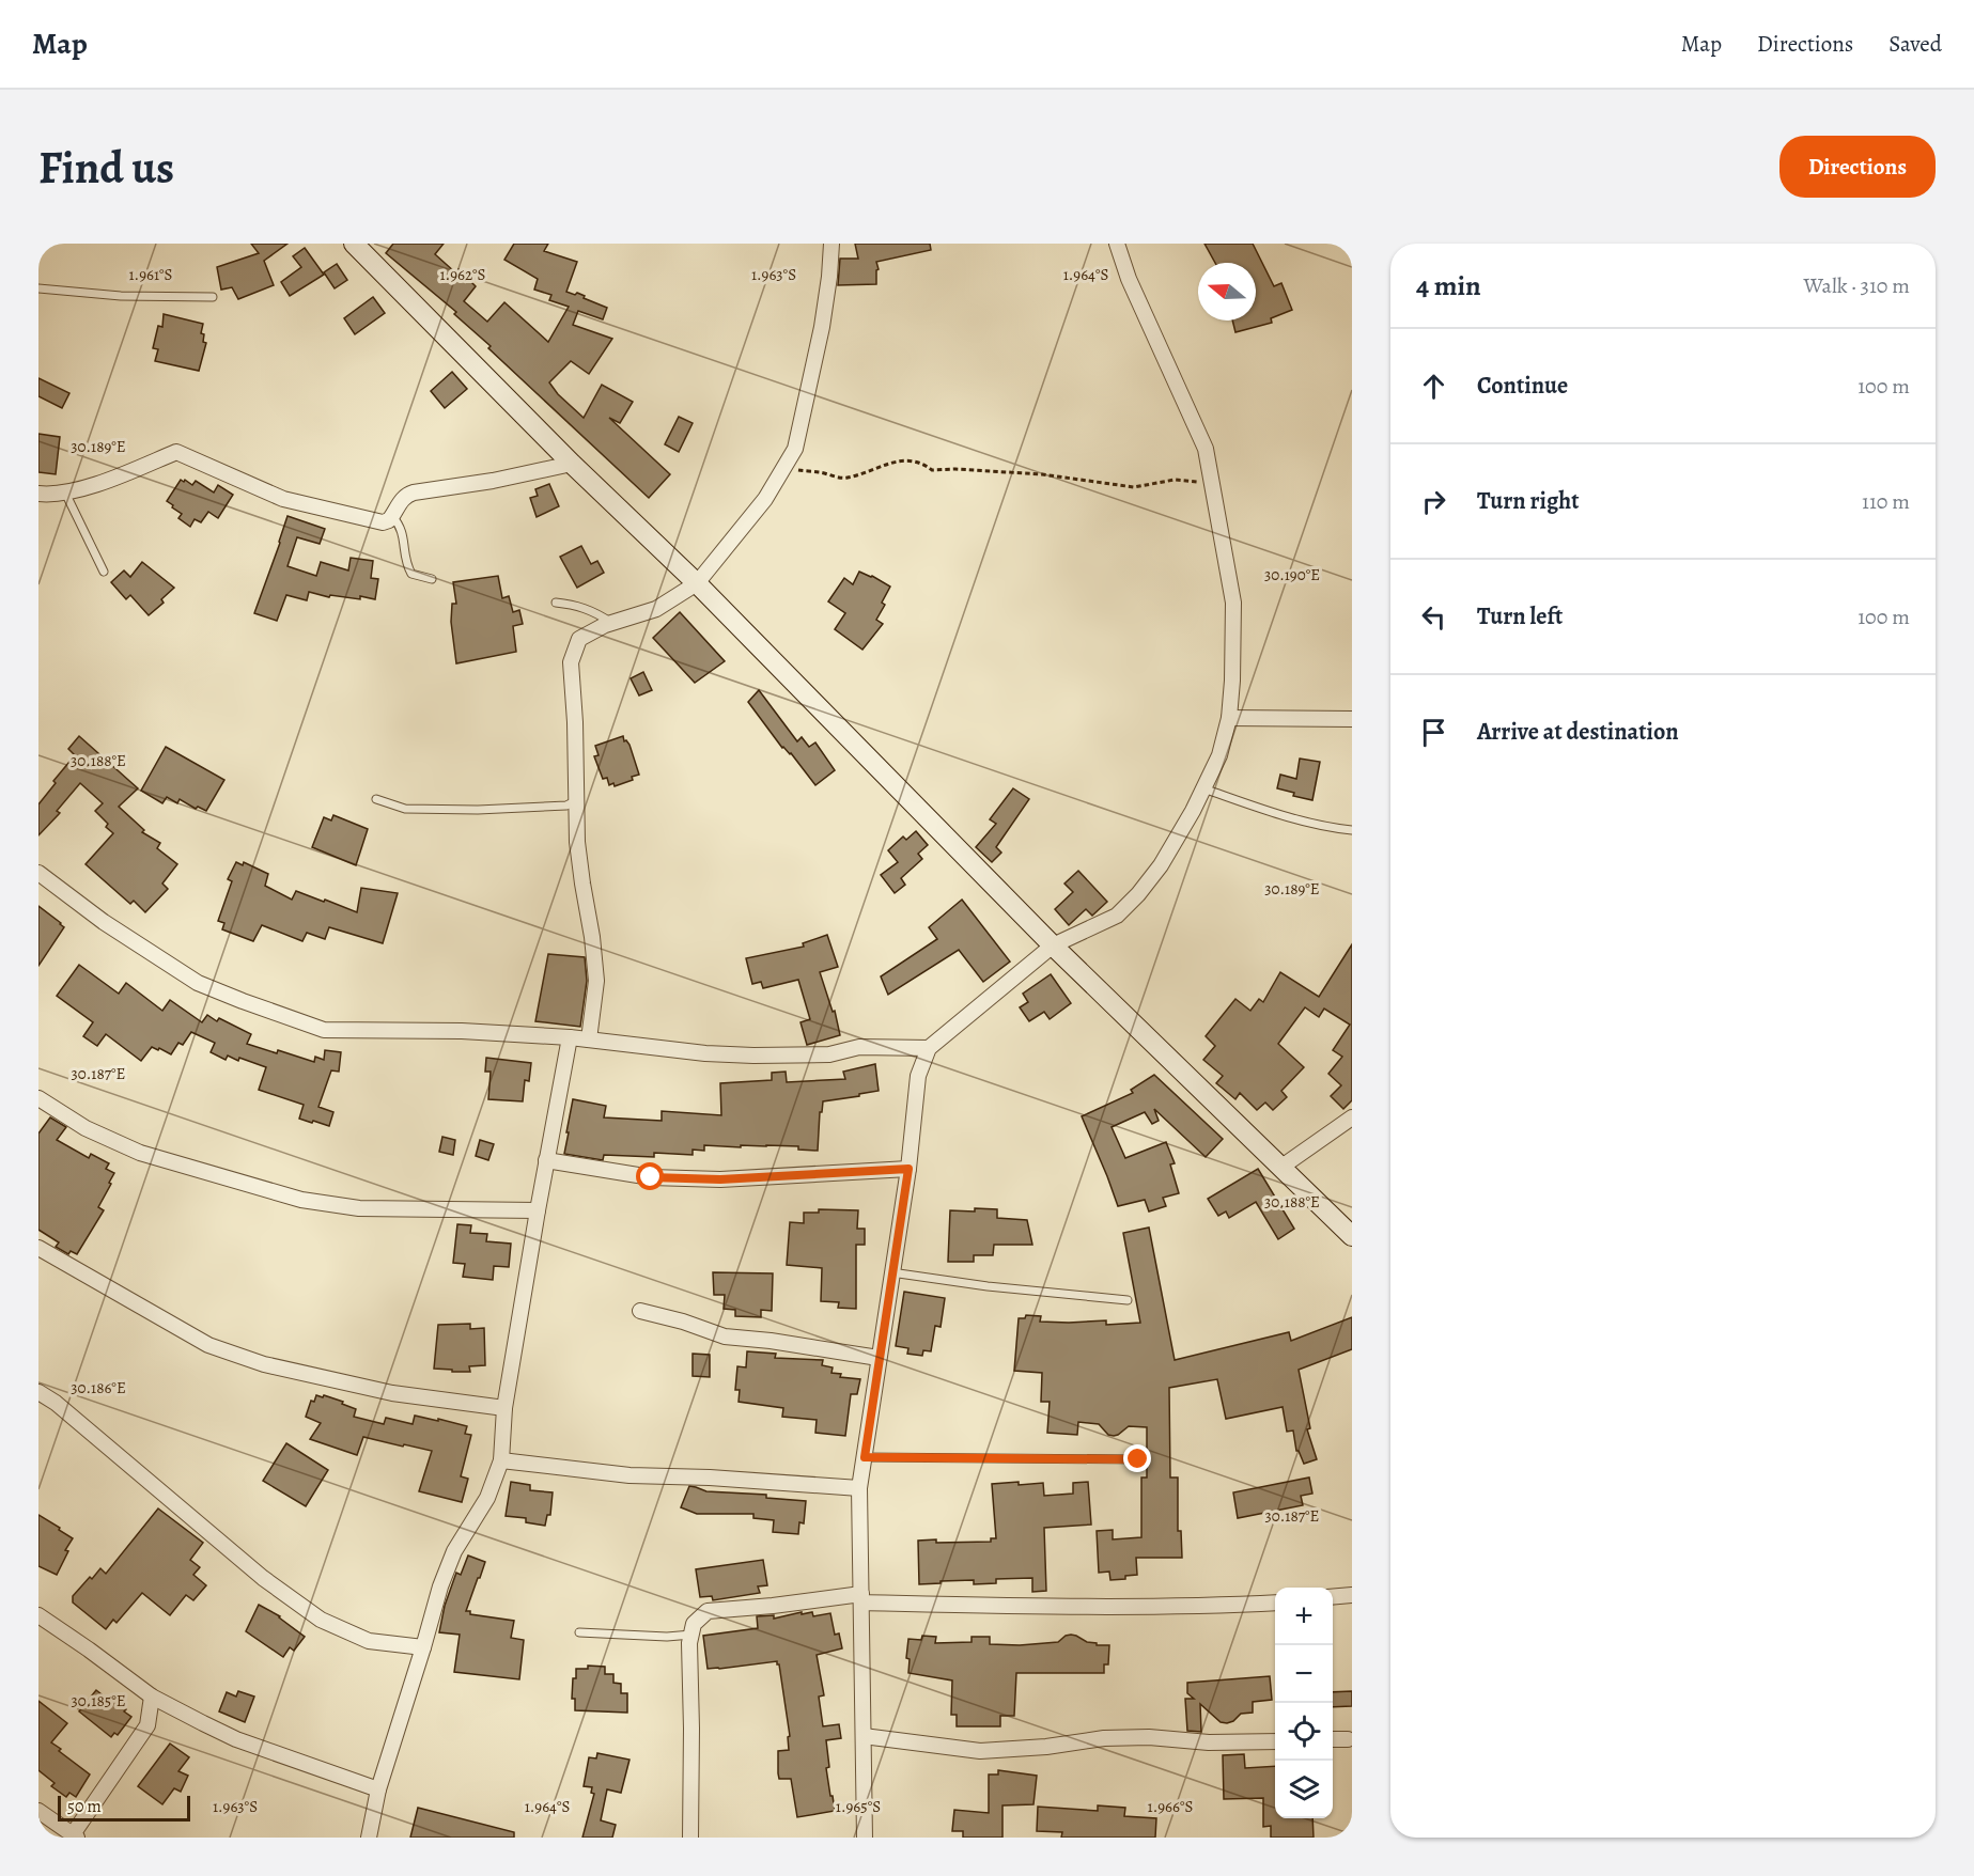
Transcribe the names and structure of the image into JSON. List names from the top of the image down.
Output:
{
  "scale_bar": "50 m",
  "north": "left",
  "page": {
    "header": "Map",
    "nav": ["Map", "Directions", "Saved"],
    "buttons": "Directions",
    "title": "Find us",
    "heading": ["4 min", "Walk · 310 m"],
    "list": [
      ["Continue", "100 m"],
      ["Turn right", "110 m"],
      ["Turn left", "100 m"],
      "Arrive at destination"
    ],
    "map_buttons": ["+", "−"],
    "scale": "50 m"
  },
  "coordinates": [
    "1.961°S",
    "1.962°S",
    "1.963°S",
    "1.964°S",
    "30.189°E",
    "30.190°E",
    "30.188°E",
    "30.187°E",
    "30.186°E",
    "30.185°E",
    "1.965°S",
    "1.966°S"
  ]
}
